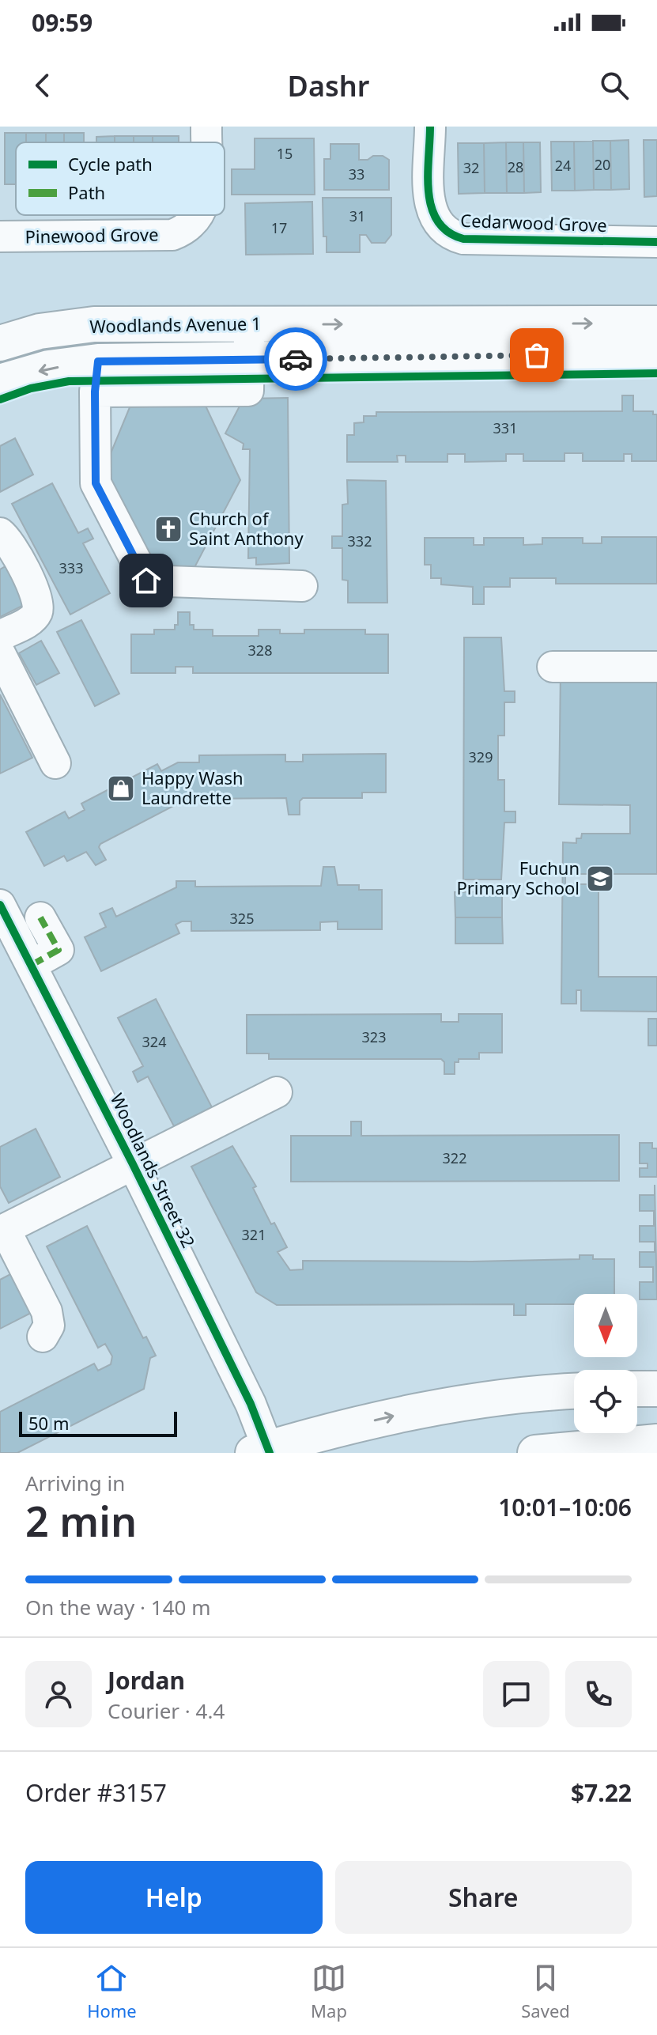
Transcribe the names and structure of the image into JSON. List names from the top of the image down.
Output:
{
  "streets": {
    "main road": ["Woodlands Avenue 1"],
    "street": ["Cedarwood Grove", "Pinewood Grove", "Woodlands Street 32"]
  },
  "places": {
    "church": ["Church of Saint Anthony"],
    "shop": ["Happy Wash Laundrette"],
    "school or university": ["Fuchun Primary School"]
  },
  "house_numbers": [
    "15",
    "20",
    "24",
    "28",
    "32",
    "33",
    "31",
    "17",
    "331",
    "332",
    "333",
    "328",
    "329",
    "325",
    "323",
    "324",
    "322",
    "321"
  ],
  "legend": ["Cycle path", "Path"],
  "scale_bar": "50 m",
  "north": "bottom",
  "page": {
    "status": "09:59",
    "header": "Dashr",
    "scale": "50 m",
    "heading": ["2 min", "Arriving in", "10:01–10:06"],
    "panel": [
      "Jordan",
      "Courier · 4.4",
      "Order #3157",
      "$7.22"
    ],
    "bar": "On the way · 140 m",
    "buttons": ["Help", "Share"],
    "tabs": ["Home", "Map", "Saved"]
  }
}
